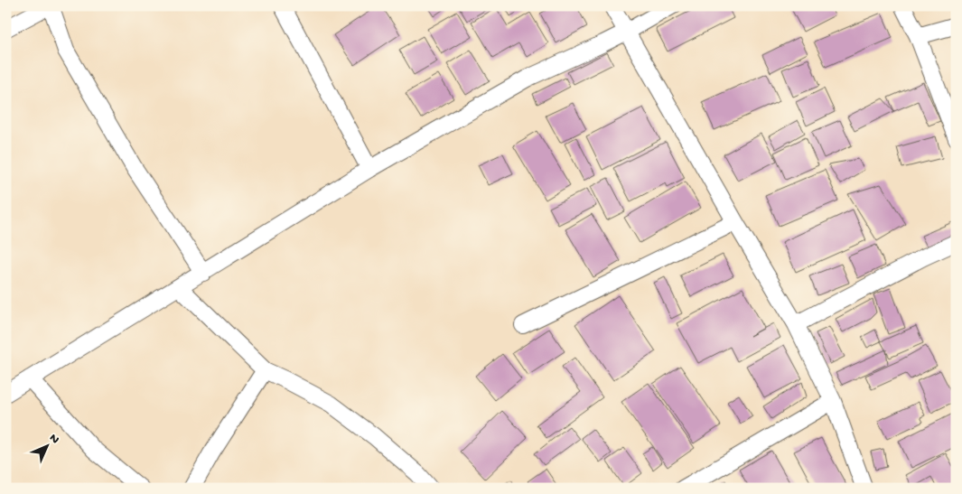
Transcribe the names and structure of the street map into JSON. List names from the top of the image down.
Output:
{
  "north": "top right"
}
